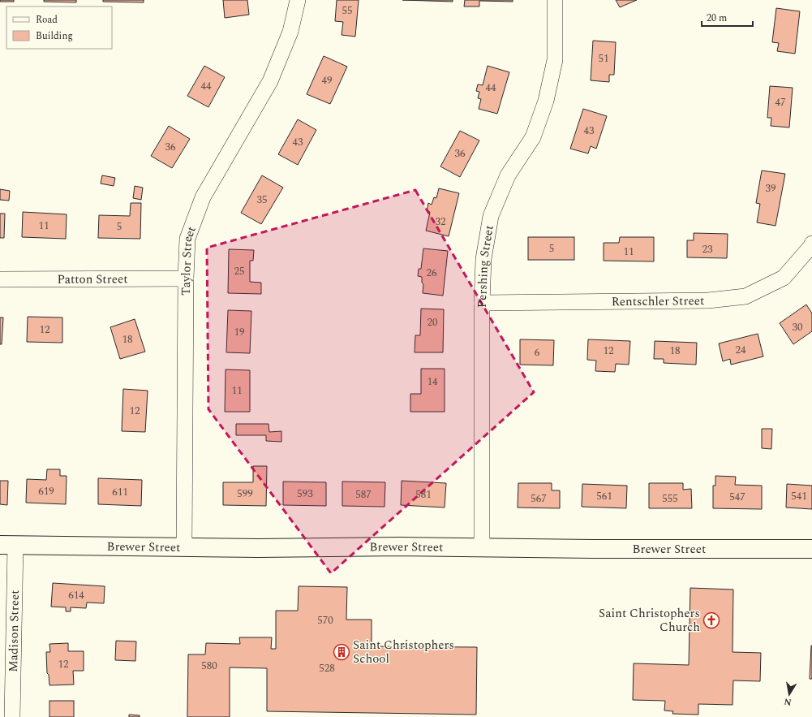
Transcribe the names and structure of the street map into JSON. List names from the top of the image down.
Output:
{
  "streets": {
    "street": [
      "Taylor Street",
      "Pershing Street",
      "Patton Street",
      "Rentschler Street",
      "Brewer Street",
      "Madison Street"
    ]
  },
  "crossings": [
    ["Taylor Street", "Patton Street"],
    ["Taylor Street", "Brewer Street"],
    ["Pershing Street", "Rentschler Street"],
    ["Pershing Street", "Brewer Street"],
    ["Brewer Street", "Madison Street"]
  ],
  "places": {
    "church": ["Saint Christophers Church"],
    "building": ["Saint Christophers School"]
  },
  "house_numbers": [
    "55",
    "51",
    "49",
    "44",
    "44",
    "47",
    "43",
    "43",
    "36",
    "36",
    "39",
    "35",
    "32",
    "11",
    "5",
    "5",
    "23",
    "11",
    "25",
    "26",
    "20",
    "30",
    "12",
    "19",
    "18",
    "24",
    "12",
    "18",
    "6",
    "14",
    "11",
    "12",
    "619",
    "611",
    "599",
    "593",
    "587",
    "581",
    "561",
    "541",
    "547",
    "567",
    "555",
    "614",
    "570",
    "12",
    "580",
    "528"
  ],
  "legend": ["Road", "Building"],
  "scale_bar": "20 m",
  "north": "bottom"
}
